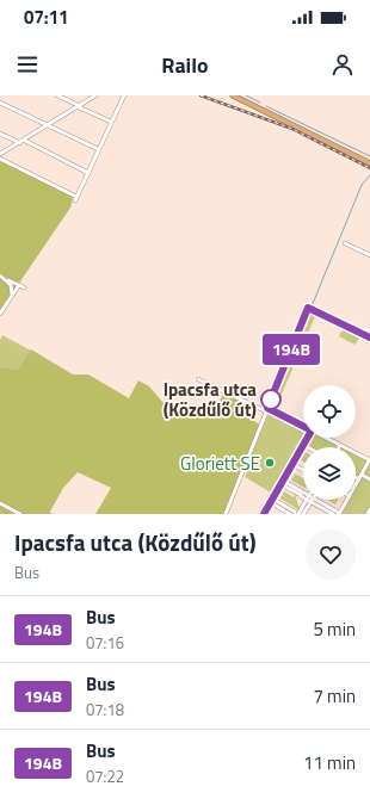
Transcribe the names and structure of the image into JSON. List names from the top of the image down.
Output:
{
  "places": ["Ipacsfa utca (Közdűlő út)", "Gloriett SE"],
  "lines": ["bus line 194B"],
  "page": {
    "status": "07:11",
    "header": "Railo",
    "on_map": "194B",
    "heading": ["Ipacsfa utca (Közdűlő út)", "Bus"],
    "list": [
      {
        "mark": "194B",
        "name": "Bus",
        "note": "07:16",
        "value": "5 min"
      },
      {
        "mark": "194B",
        "name": "Bus",
        "note": "07:18",
        "value": "7 min"
      },
      {
        "mark": "194B",
        "name": "Bus",
        "note": "07:22",
        "value": "11 min"
      }
    ]
  }
}
